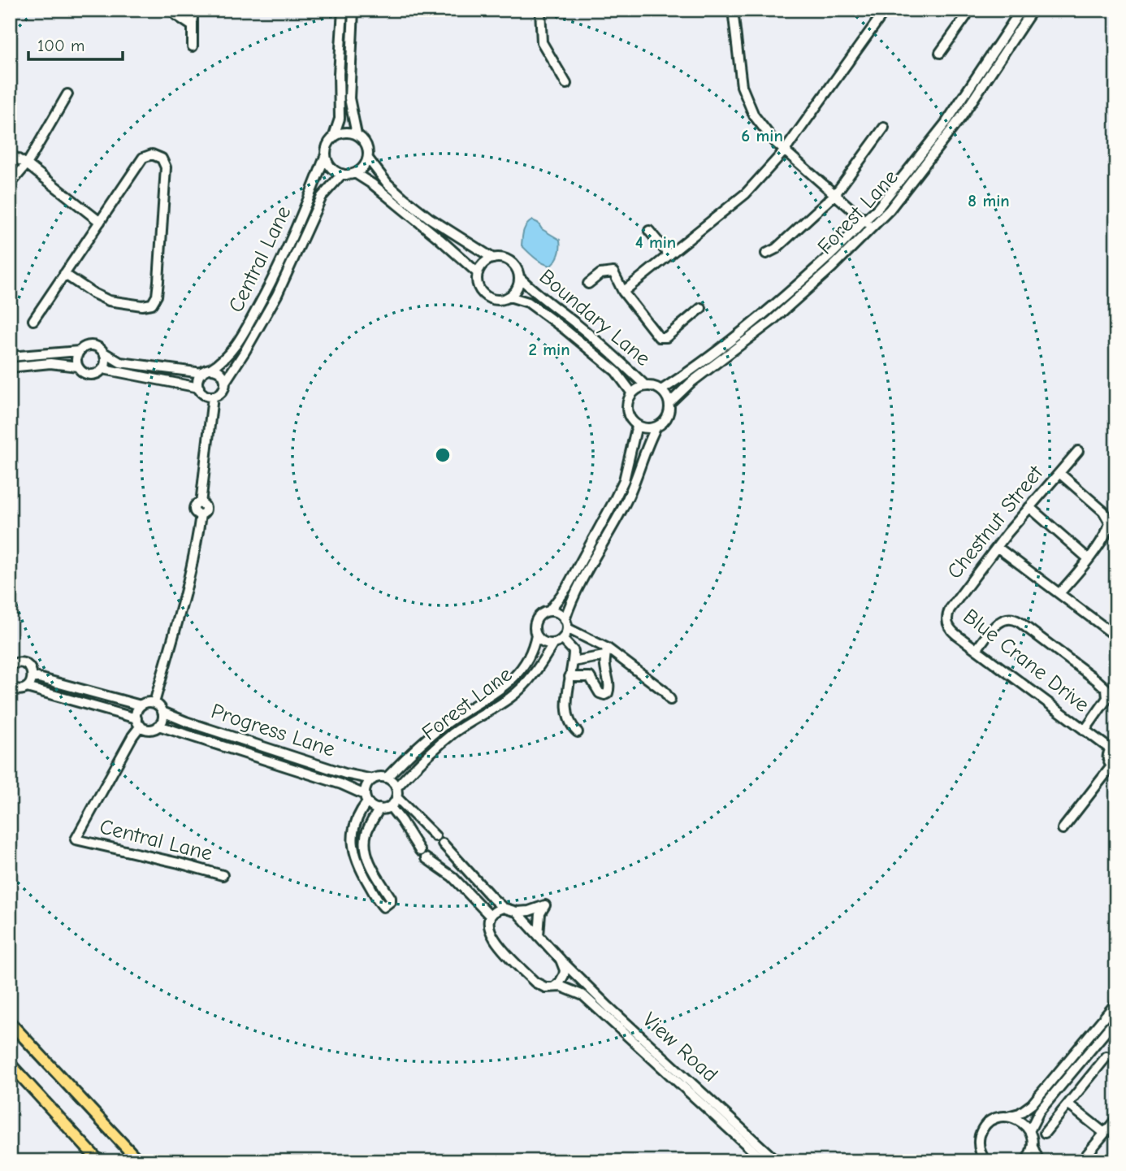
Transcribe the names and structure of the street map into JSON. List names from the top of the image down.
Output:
{
  "streets": {
    "street": [
      "Forest Lane",
      "Central Lane",
      "Boundary Lane",
      "Chestnut Street",
      "Blue Crane Drive",
      "Progress Lane",
      "View Road"
    ]
  },
  "crossings": [
    ["Forest Lane", "Boundary Lane"],
    ["Forest Lane", "Progress Lane"],
    ["Central Lane", "Progress Lane"],
    ["Chestnut Street", "Blue Crane Drive"]
  ],
  "scale_bar": "100 m",
  "rings": [
    "6 min",
    "8 min",
    "4 min",
    "2 min"
  ]
}
